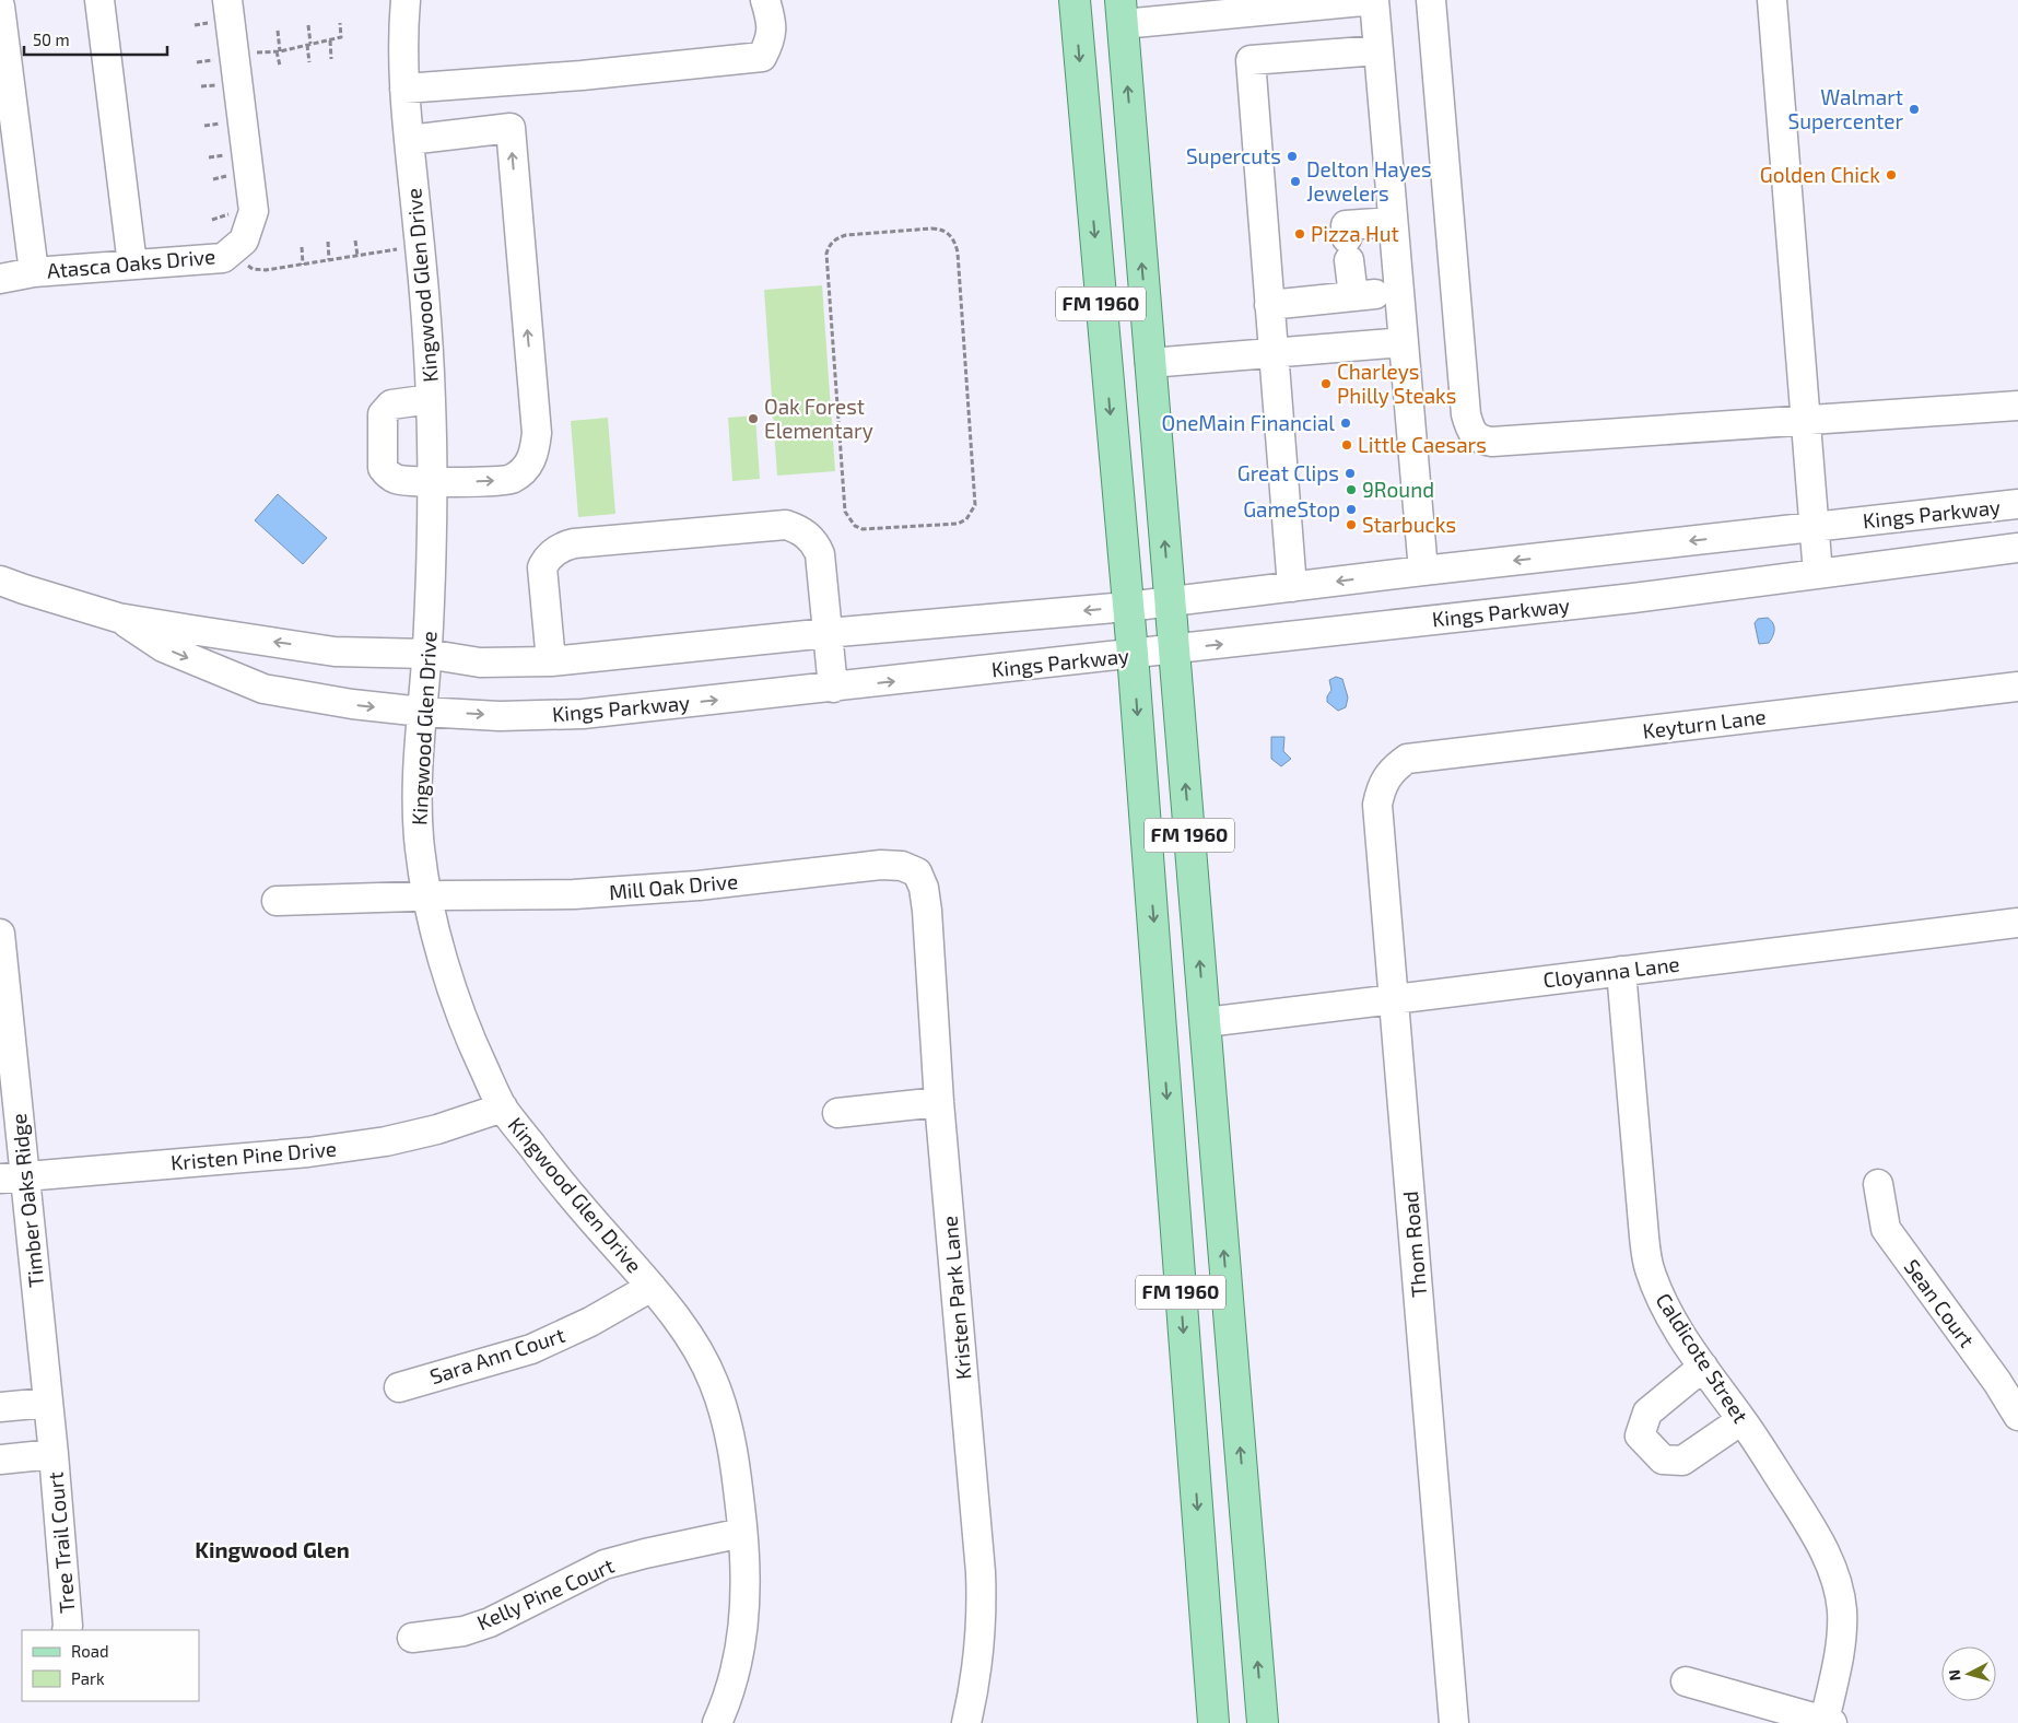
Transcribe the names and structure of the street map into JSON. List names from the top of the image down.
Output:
{
  "streets": {
    "main road": ["FM 1960"],
    "street": [
      "Atasca Oaks Drive",
      "Kingwood Glen Drive",
      "Kings Parkway",
      "Keyturn Lane",
      "Mill Oak Drive",
      "Cloyanna Lane",
      "Kristen Pine Drive",
      "Timber Oaks Ridge",
      "Thom Road",
      "Kristen Park Lane",
      "Sean Court",
      "Sara Ann Court",
      "Caldicote Street",
      "Tree Trail Court",
      "Kelly Pine Court"
    ]
  },
  "crossings": [
    ["Kingwood Glen Drive", "Kings Parkway"],
    ["Kingwood Glen Drive", "Mill Oak Drive"],
    ["Kingwood Glen Drive", "Kristen Pine Drive"],
    ["Kingwood Glen Drive", "Sara Ann Court"],
    ["Kingwood Glen Drive", "Kelly Pine Court"],
    ["FM 1960", "Kings Parkway"],
    ["FM 1960", "Cloyanna Lane"],
    ["Keyturn Lane", "Thom Road"],
    ["Mill Oak Drive", "Kristen Park Lane"],
    ["Cloyanna Lane", "Thom Road"],
    ["Cloyanna Lane", "Caldicote Street"],
    ["Kristen Pine Drive", "Timber Oaks Ridge"],
    ["Timber Oaks Ridge", "Tree Trail Court"]
  ],
  "districts": ["Kingwood Glen"],
  "places": [
    "Walmart Supercenter",
    "Supercuts",
    "Golden Chick",
    "Delton Hayes Jewelers",
    "Pizza Hut",
    "Charleys Philly Steaks",
    "Oak Forest Elementary",
    "OneMain Financial",
    "Little Caesars",
    "Great Clips",
    "9Round",
    "GameStop",
    "Starbucks"
  ],
  "legend": ["Road", "Park"],
  "scale_bar": "50 m",
  "north": "left"
}
